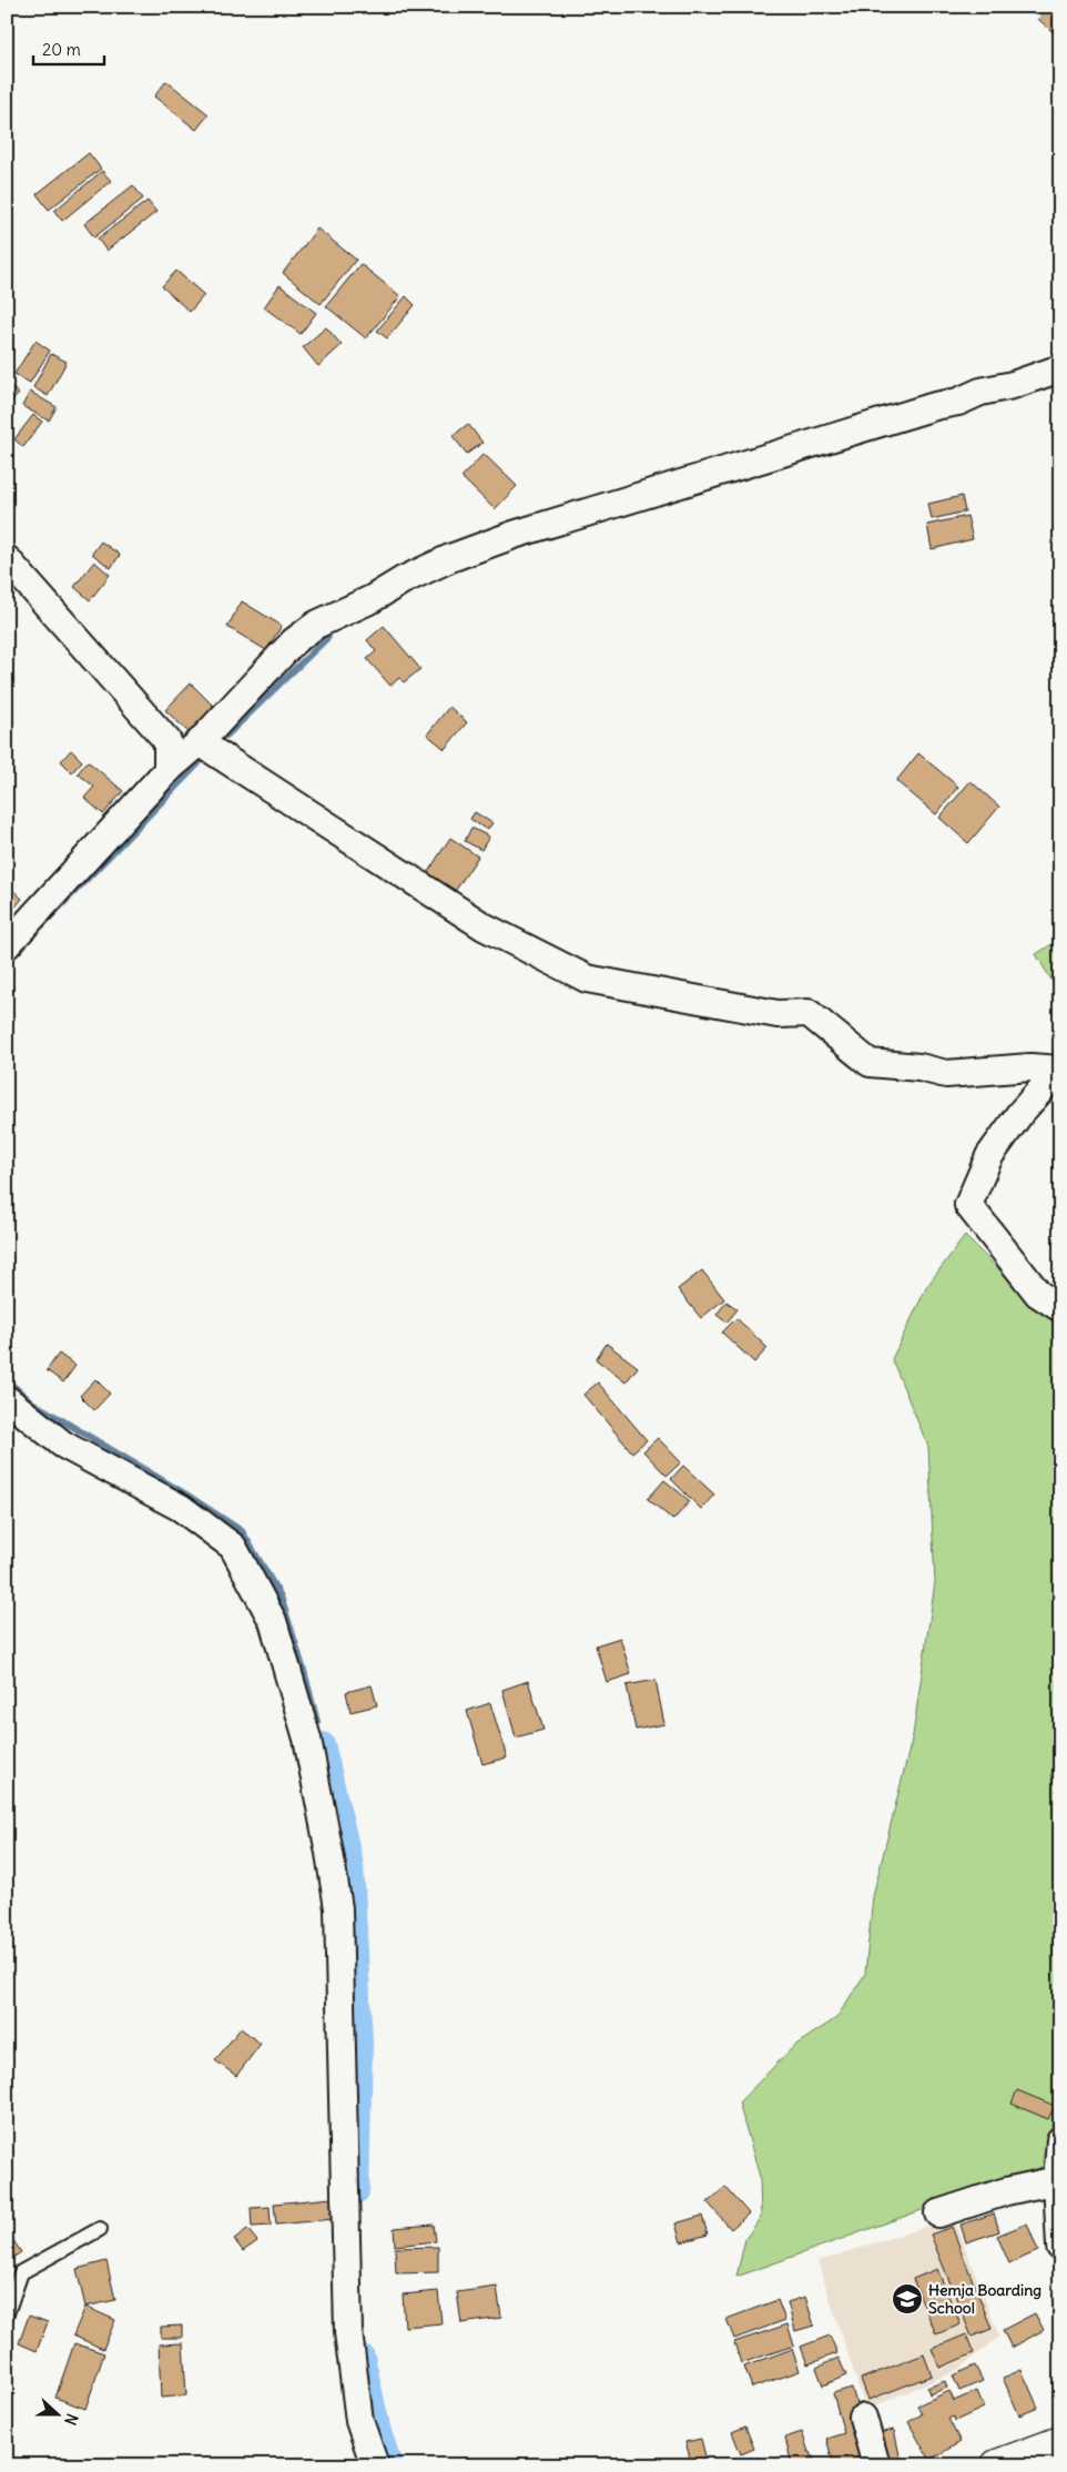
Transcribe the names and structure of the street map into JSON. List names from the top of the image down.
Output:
{
  "places": {
    "school or university": ["Hemja Boarding School"]
  },
  "scale_bar": "20 m",
  "north": "right"
}
